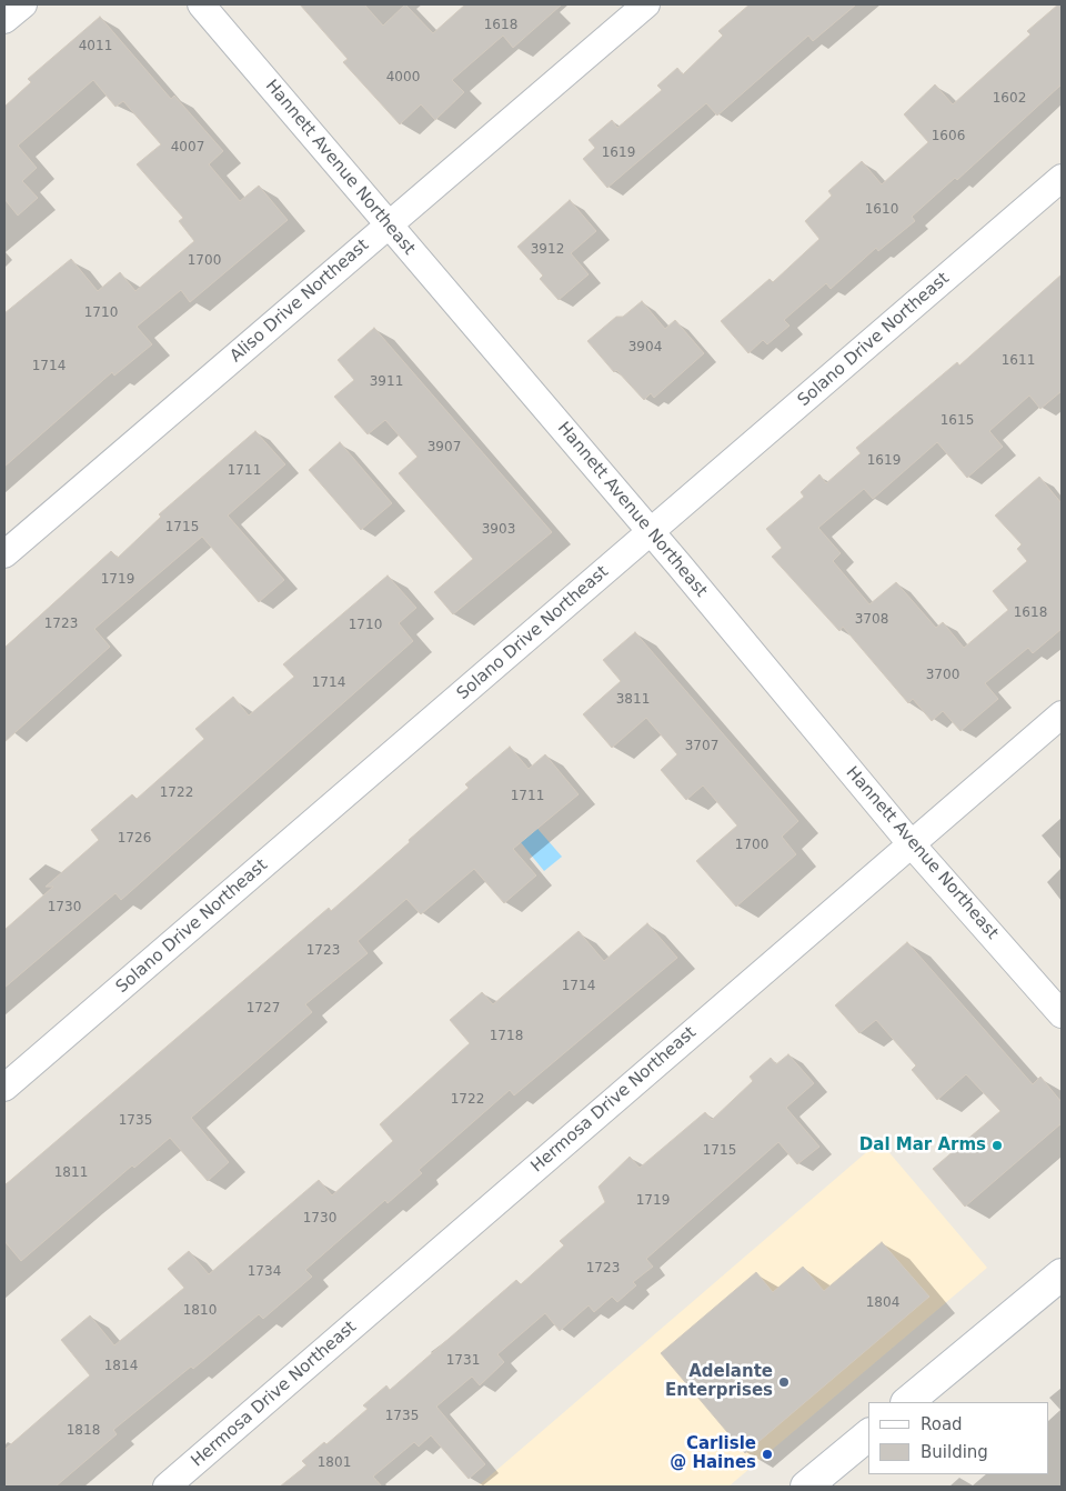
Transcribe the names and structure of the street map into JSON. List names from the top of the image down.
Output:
{
  "streets": {
    "street": [
      "Hannett Avenue Northeast",
      "Aliso Drive Northeast",
      "Solano Drive Northeast",
      "Hermosa Drive Northeast"
    ]
  },
  "crossings": [
    ["Hannett Avenue Northeast", "Aliso Drive Northeast"],
    ["Hannett Avenue Northeast", "Solano Drive Northeast"],
    ["Hannett Avenue Northeast", "Hermosa Drive Northeast"]
  ],
  "places": ["Dal Mar Arms", "Adelante Enterprises", "Carlisle @ Haines"],
  "house_numbers": [
    "1618",
    "4011",
    "4000",
    "1602",
    "1606",
    "4007",
    "1619",
    "1610",
    "3912",
    "1700",
    "1710",
    "3904",
    "1611",
    "1714",
    "3911",
    "1615",
    "3907",
    "1619",
    "1711",
    "1715",
    "3903",
    "1719",
    "1618",
    "3708",
    "1723",
    "1710",
    "3700",
    "1714",
    "3811",
    "3707",
    "1722",
    "1711",
    "1726",
    "1700",
    "1730",
    "1723",
    "1714",
    "1727",
    "1718",
    "1722",
    "1735",
    "1715",
    "1811",
    "1719",
    "1730",
    "1723",
    "1734",
    "1804",
    "1810",
    "1731",
    "1814",
    "1735",
    "1818",
    "1801"
  ],
  "legend": ["Road", "Building"]
}
